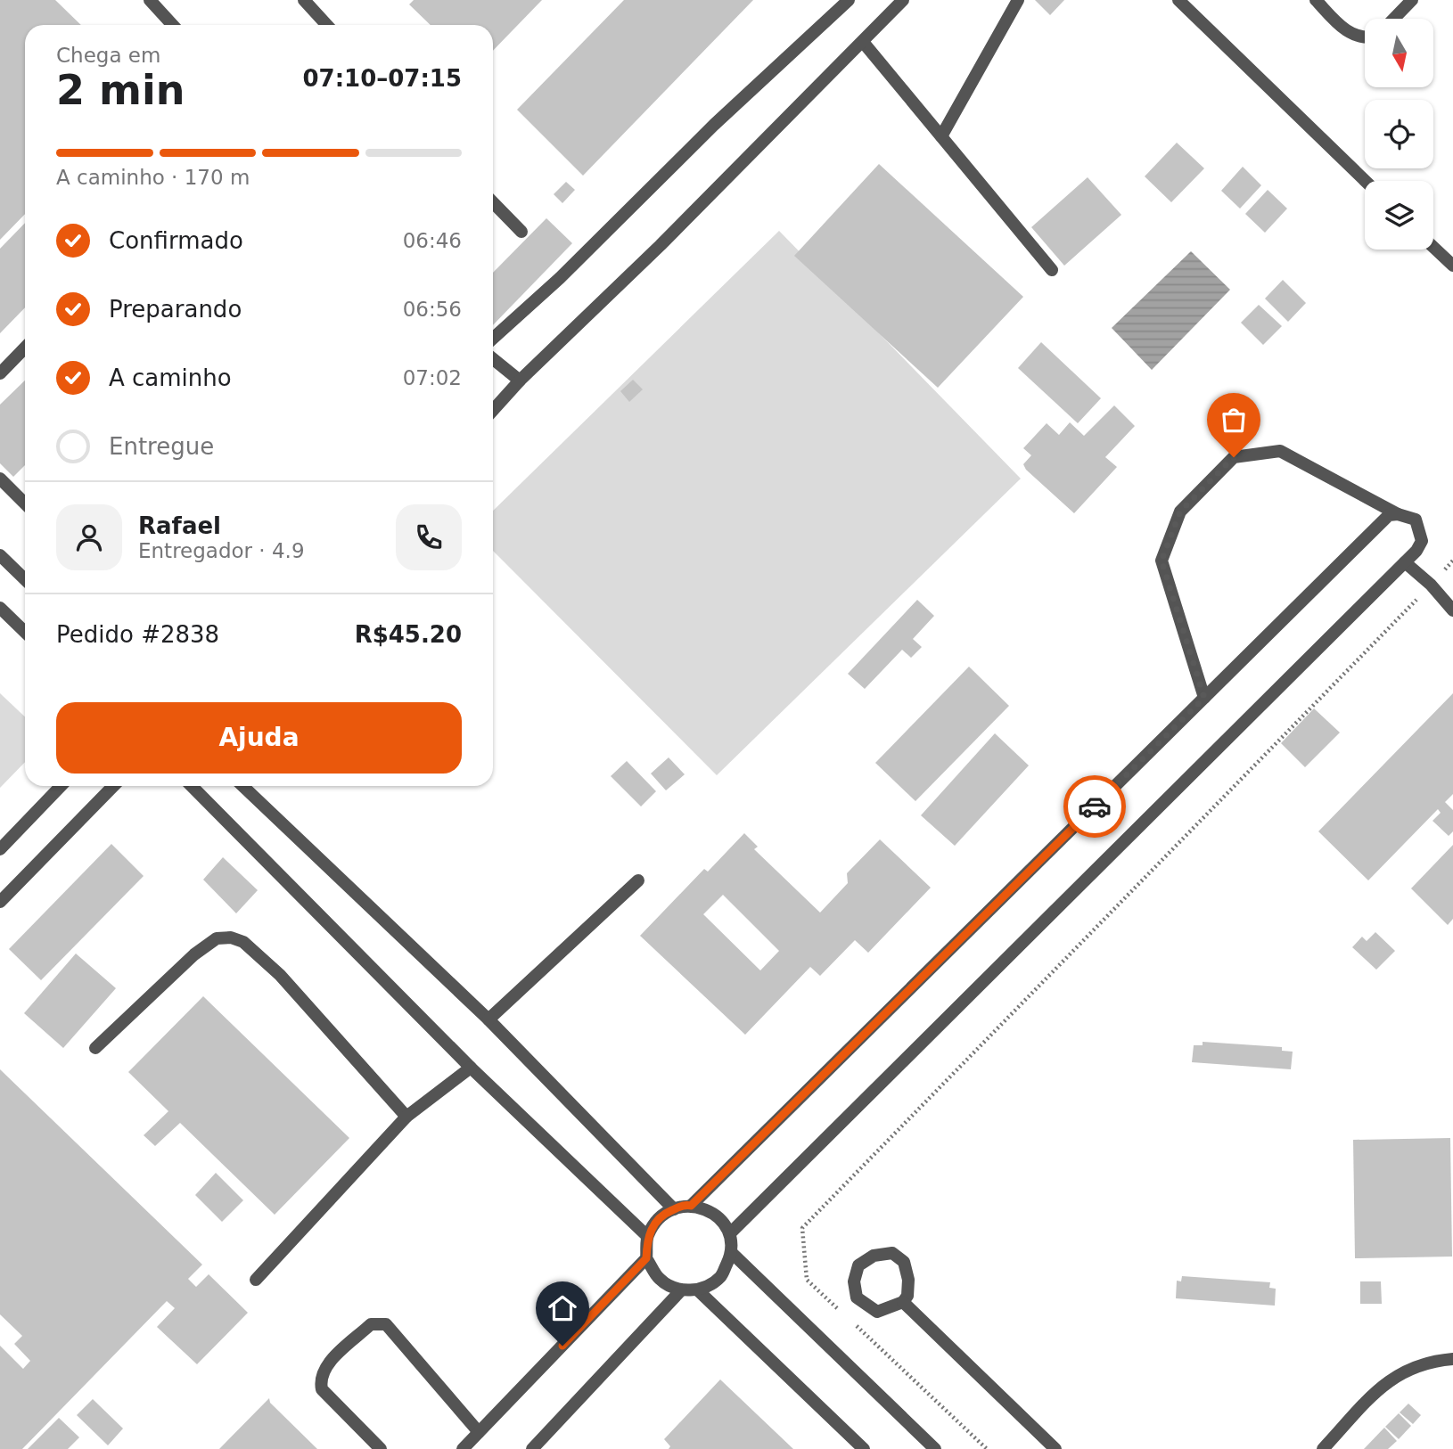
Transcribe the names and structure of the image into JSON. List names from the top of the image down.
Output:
{
  "north": "bottom",
  "page": {
    "heading": ["2 min", "Chega em", "07:10–07:15"],
    "panel": [
      "Rafael",
      "Entregador · 4.9",
      "Pedido #2838",
      "R$45.20"
    ],
    "bar": "A caminho · 170 m",
    "list": [
      ["Confirmado", "06:46"],
      ["Preparando", "06:56"],
      ["A caminho", "07:02"],
      "Entregue"
    ],
    "buttons": "Ajuda"
  }
}
